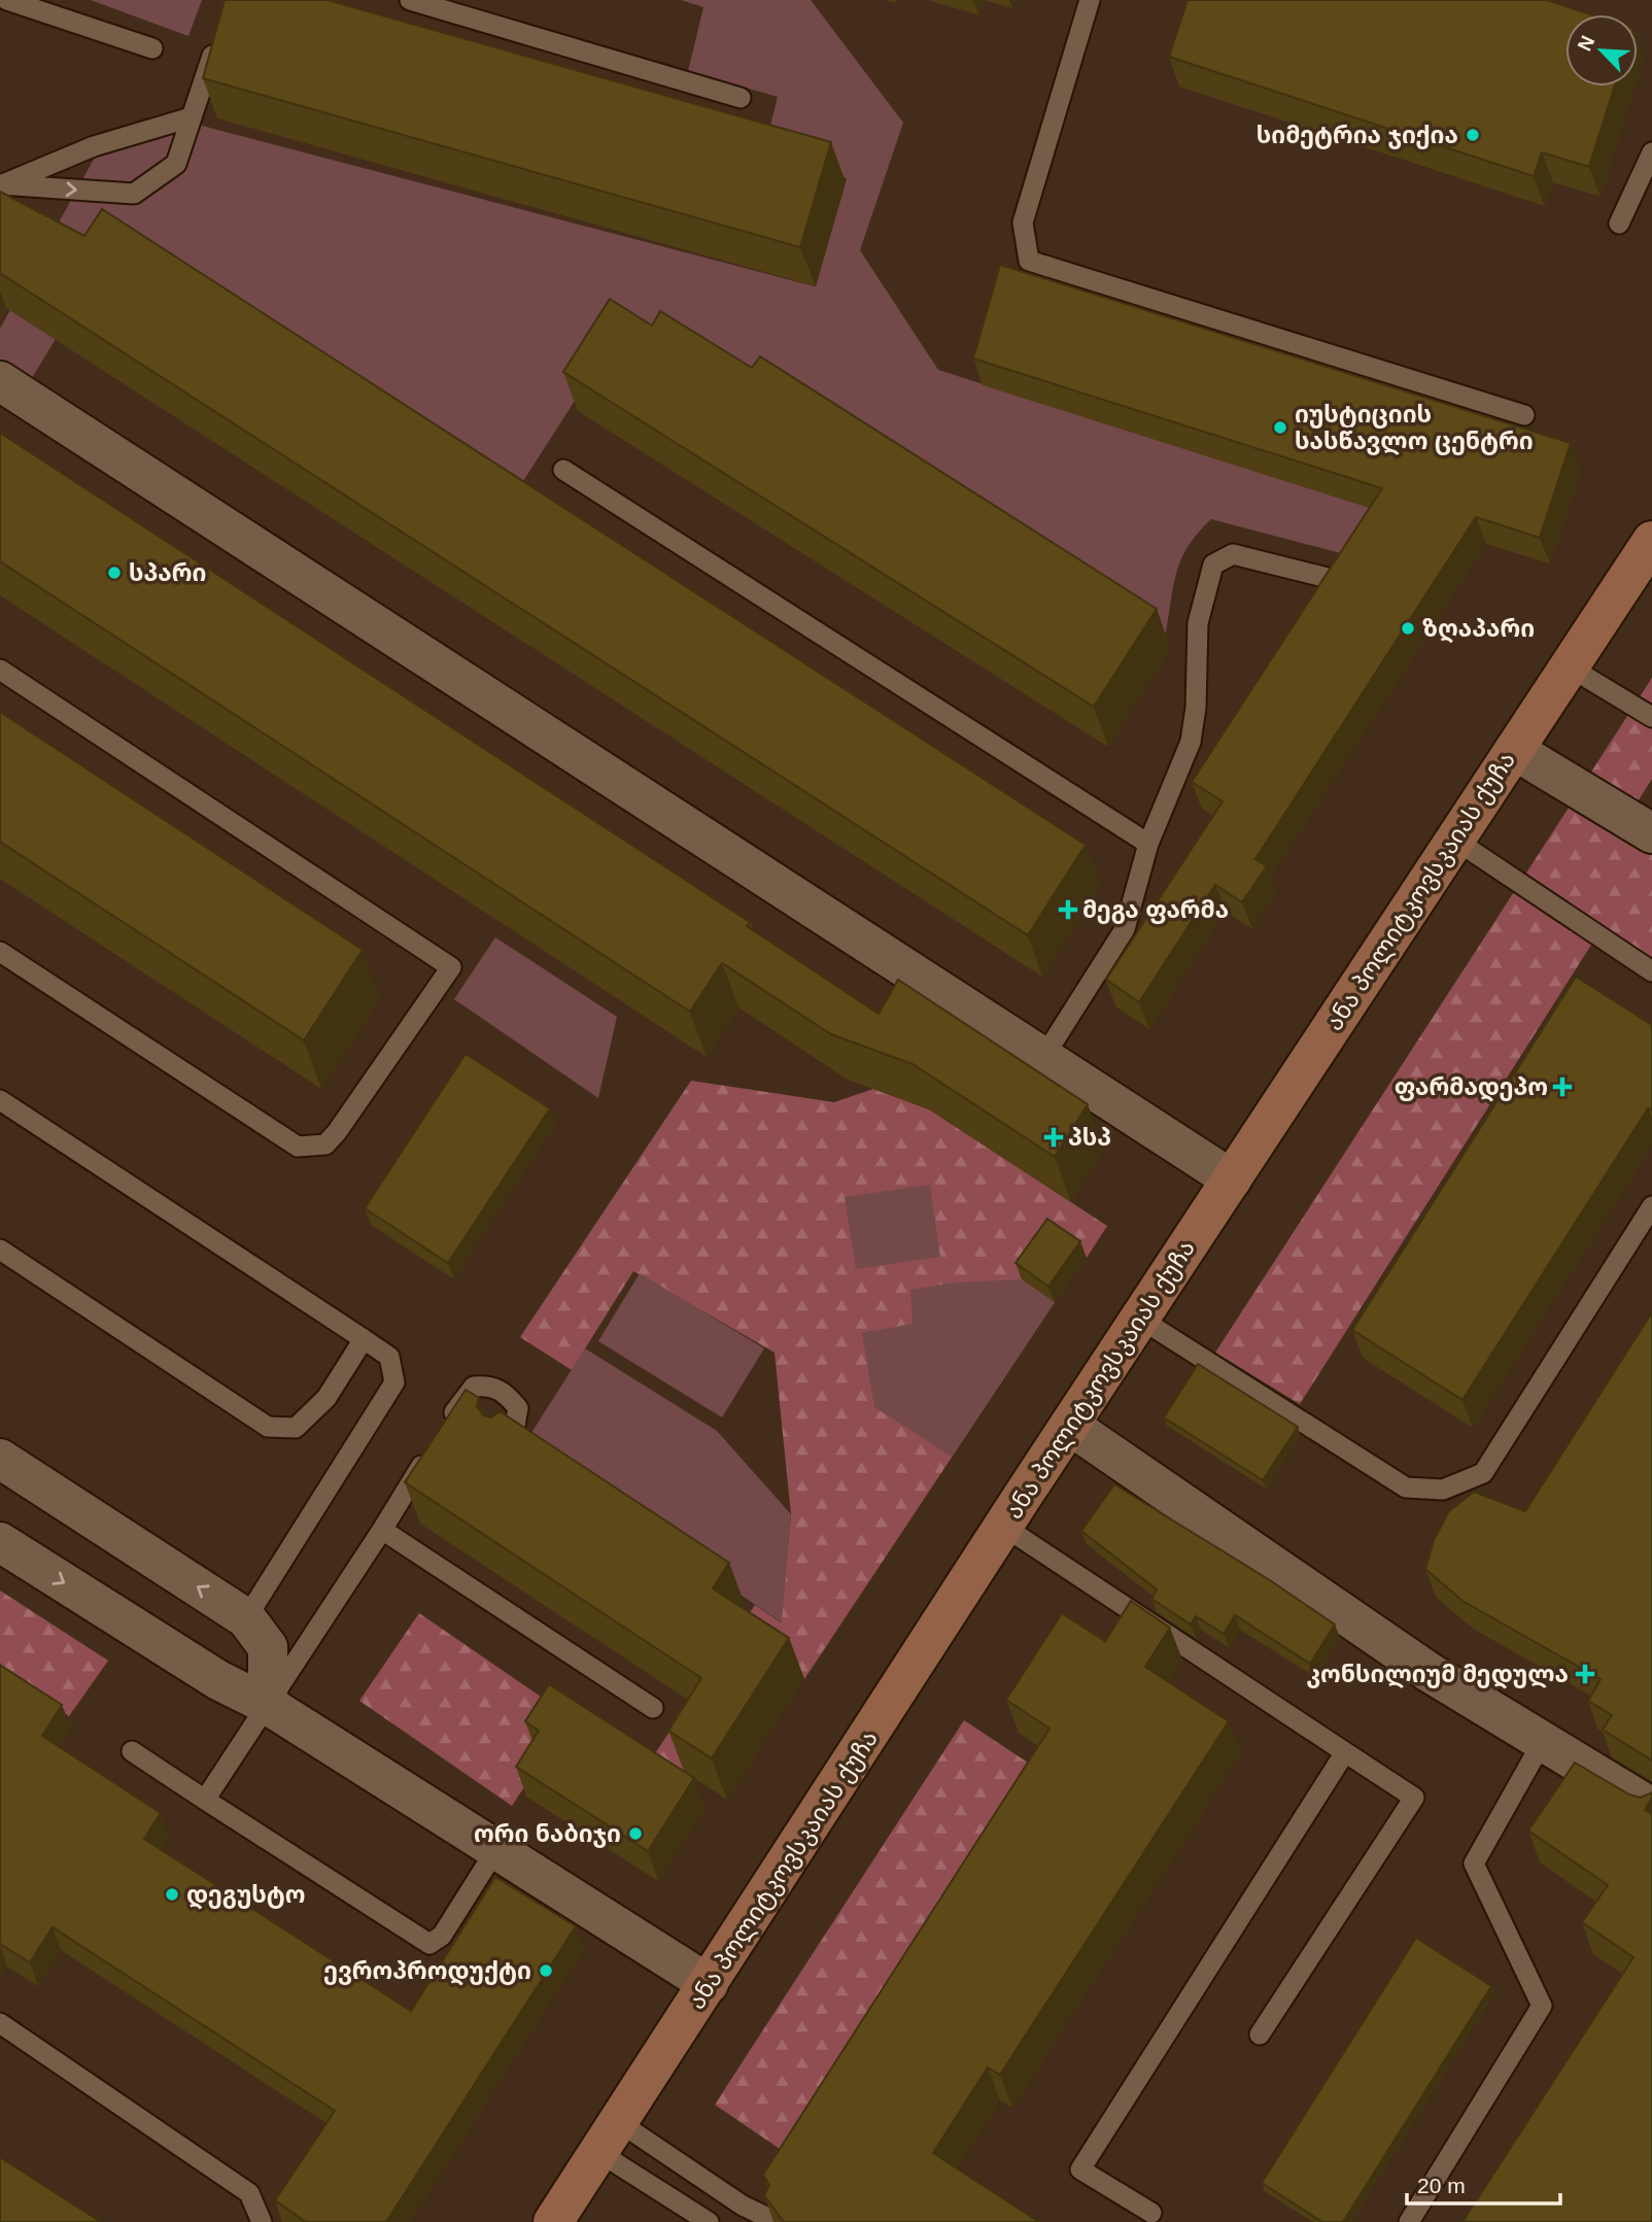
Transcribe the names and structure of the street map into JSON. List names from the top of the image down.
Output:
{
  "streets": {
    "street": ["ანა პოლიტკოვსკაიას ქუჩა"]
  },
  "places": {
    "other": [
      "სიმეტრია ჯიქია",
      "იუსტიციის სასწავლო ცენტრი",
      "სპარი",
      "ზღაპარი",
      "ორი ნაბიჯი",
      "დეგუსტო",
      "ევროპროდუქტი"
    ],
    "health": [
      "მეგა ფარმა",
      "ფარმადეპო",
      "პსპ",
      "კონსილიუმ მედულა"
    ]
  },
  "scale_bar": "20 m",
  "north": "top left"
}
